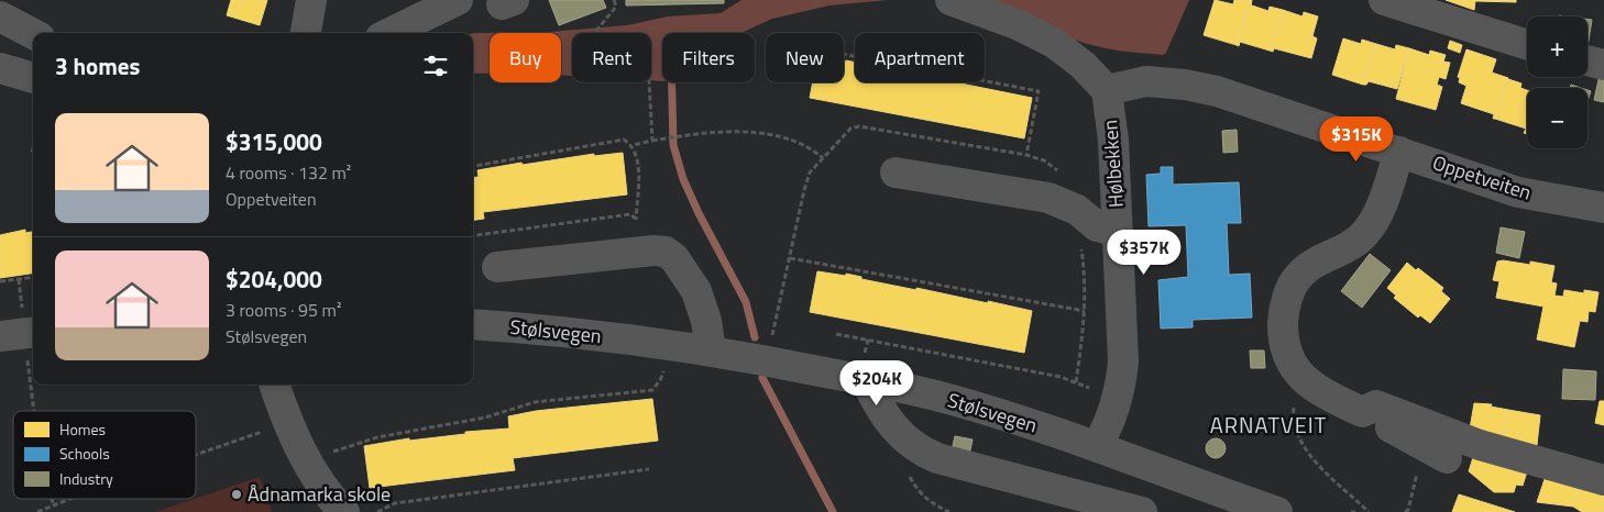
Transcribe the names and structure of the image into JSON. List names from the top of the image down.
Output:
{
  "streets": {
    "street": ["Hølbekken", "Oppetveiten", "Stølsvegen"]
  },
  "crossings": [
    ["Hølbekken", "Oppetveiten"],
    ["Hølbekken", "Stølsvegen"]
  ],
  "districts": ["ARNATVEIT"],
  "places": ["Ådnamarka skole"],
  "legend": ["Homes", "Schools", "Industry"],
  "page": {
    "map_buttons": ["+", "−"],
    "chip": [
      "Buy",
      "Rent",
      "Filters",
      "New",
      "Apartment"
    ],
    "heading": "3 homes",
    "list": [
      {
        "name": "$315,000",
        "note": "4 rooms · 132 m² · Oppetveiten"
      },
      {
        "name": "$204,000",
        "note": "3 rooms · 95 m² · Stølsvegen"
      }
    ],
    "price": ["$315K", "$357K", "$204K"]
  }
}
